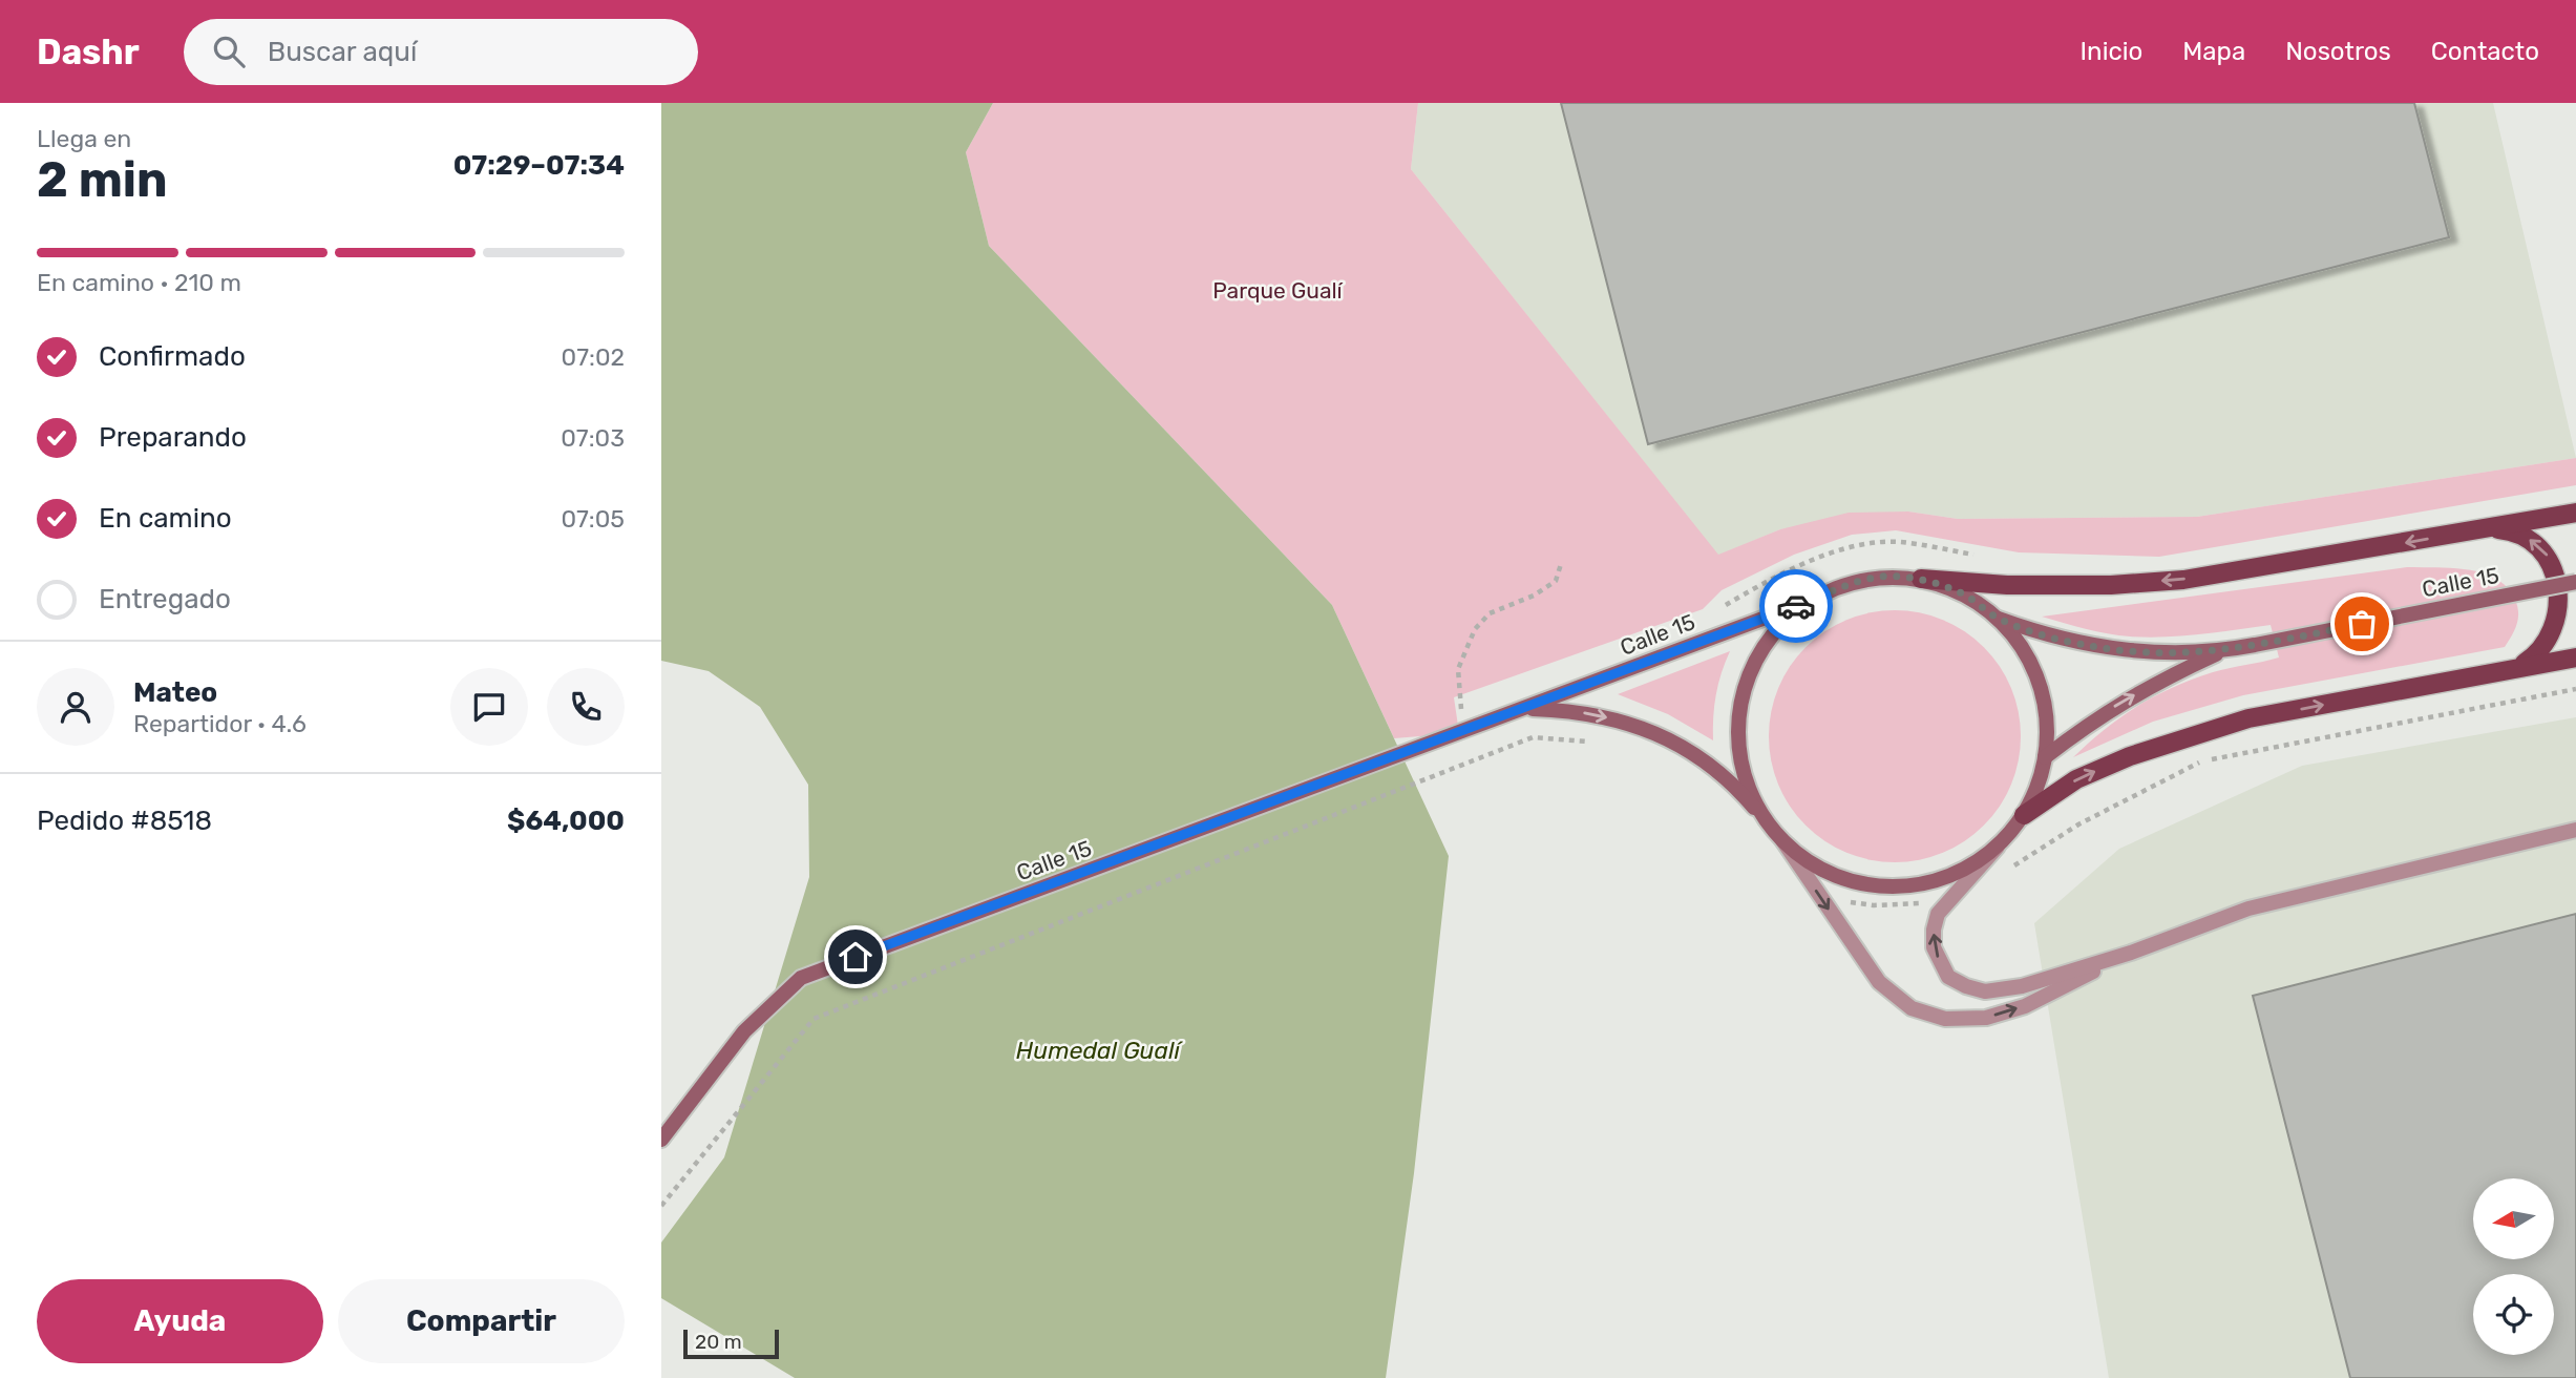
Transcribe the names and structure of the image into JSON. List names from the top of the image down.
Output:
{
  "streets": {
    "street": ["Calle 15"]
  },
  "water": ["Humedal Gualí"],
  "parks": ["Parque Gualí"],
  "scale_bar": "20 m",
  "north": "left",
  "page": {
    "header": "Dashr",
    "search": "Buscar aquí",
    "nav": [
      "Inicio",
      "Mapa",
      "Nosotros",
      "Contacto"
    ],
    "heading": ["2 min", "Llega en", "07:29–07:34"],
    "panel": [
      "Mateo",
      "Repartidor · 4.6",
      "Pedido #8518",
      "$64,000"
    ],
    "bar": "En camino · 210 m",
    "list": [
      ["Confirmado", "07:02"],
      ["Preparando", "07:03"],
      ["En camino", "07:05"],
      "Entregado"
    ],
    "buttons": ["Ayuda", "Compartir"],
    "scale": "20 m"
  }
}
